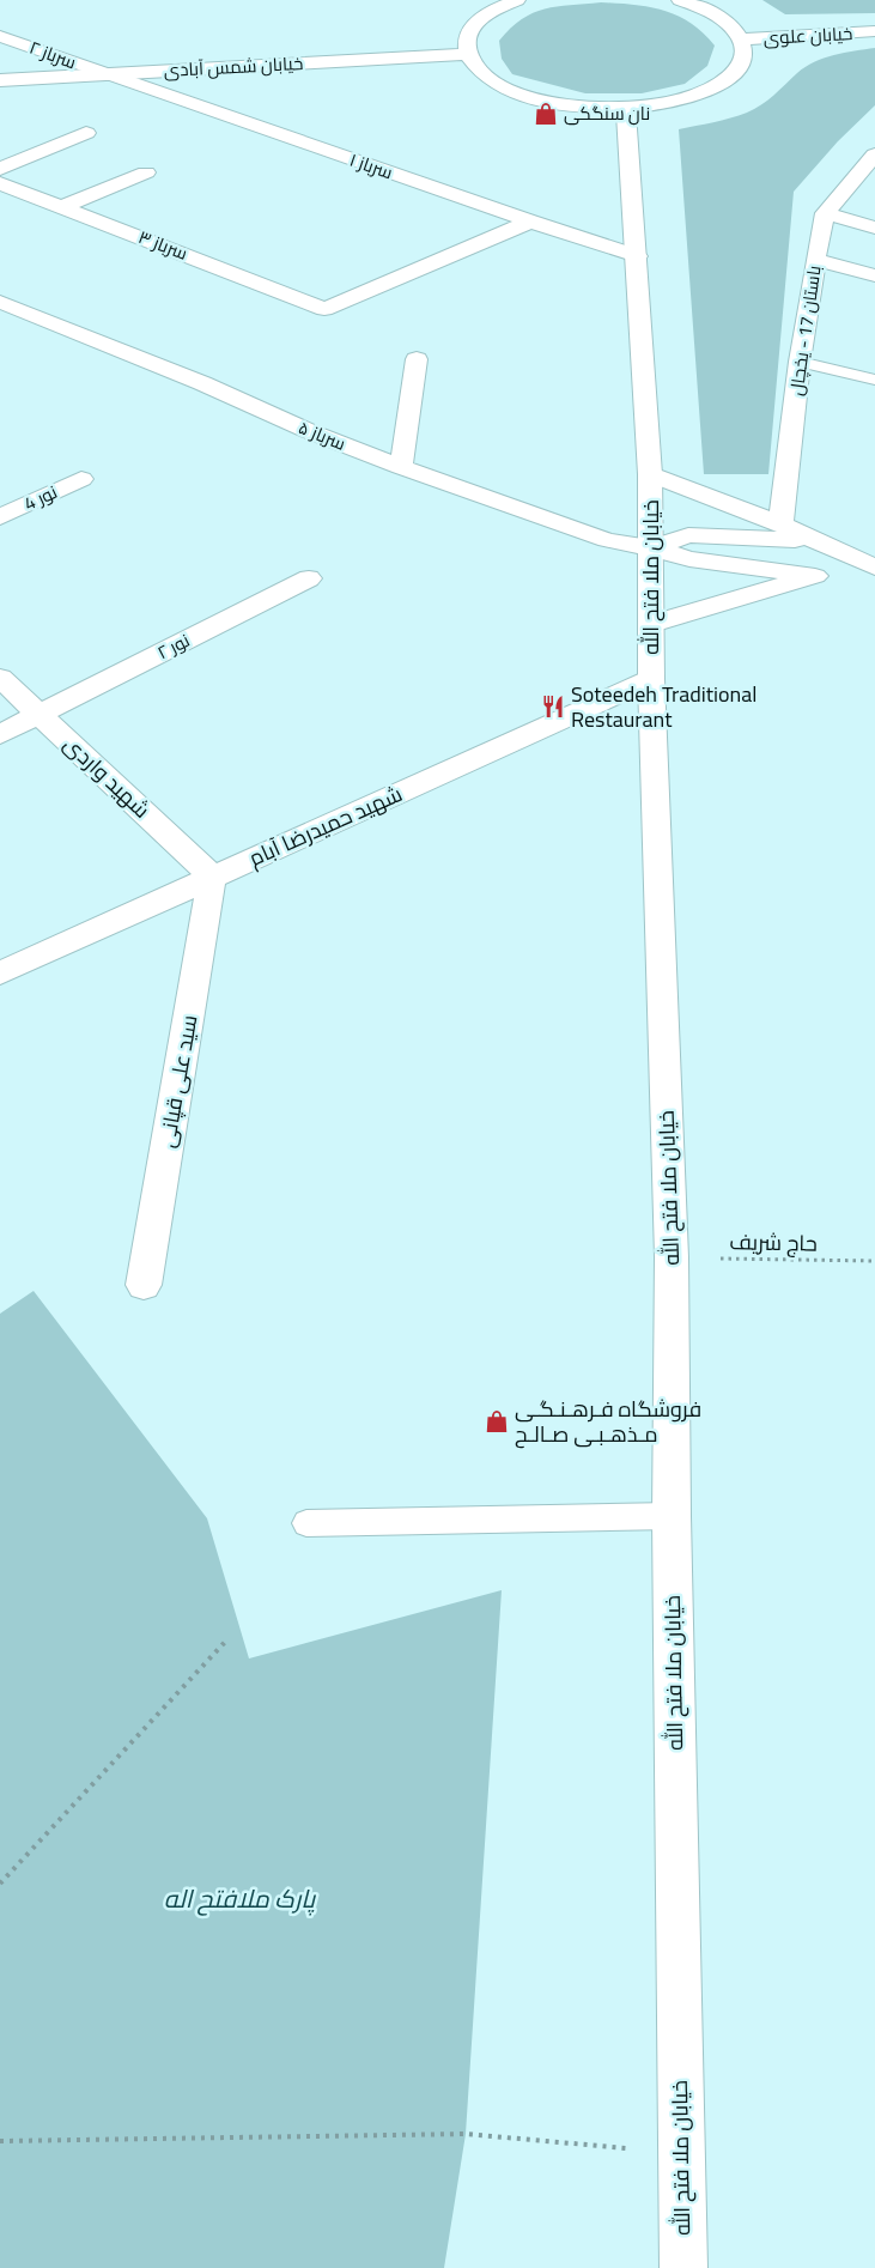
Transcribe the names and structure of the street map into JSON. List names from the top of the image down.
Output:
{
  "streets": {
    "street": [
      "خیابان علوی",
      "سرباز ۲",
      "خیابان شمس آبادی",
      "سرباز ۱",
      "سرباز ۳",
      "باستان 17 - یخچال",
      "سرباز ۵",
      "نور 4",
      "خیابان ملا فتح الله",
      "نور ۲",
      "شهید واردی",
      "شهید حمیدرضا آبام",
      "سید علی قپانی"
    ],
    "path": ["حاج شریف"]
  },
  "crossings": [
    ["سرباز ۲", "خیابان شمس آبادی"],
    ["سرباز ۲", "سرباز ۱"],
    ["خیابان شمس آبادی", "سرباز ۱"],
    ["سرباز ۱", "سرباز ۳"],
    ["سرباز ۱", "خیابان ملا فتح الله"],
    ["سرباز ۵", "خیابان ملا فتح الله"],
    ["خیابان ملا فتح الله", "شهید حمیدرضا آبام"],
    ["خیابان ملا فتح الله", "حاج شریف"],
    ["نور ۲", "شهید واردی"],
    ["شهید واردی", "شهید حمیدرضا آبام"],
    ["شهید واردی", "سید علی قپانی"],
    ["شهید حمیدرضا آبام", "سید علی قپانی"]
  ],
  "parks": ["پارک ملافتح اله"],
  "places": {
    "shop": ["نان سنگکی", "فروشگاه فـرهـنـگـی مـذهـبـی صـالـح"],
    "restaurant": ["Soteedeh Traditional Restaurant"]
  }
}
